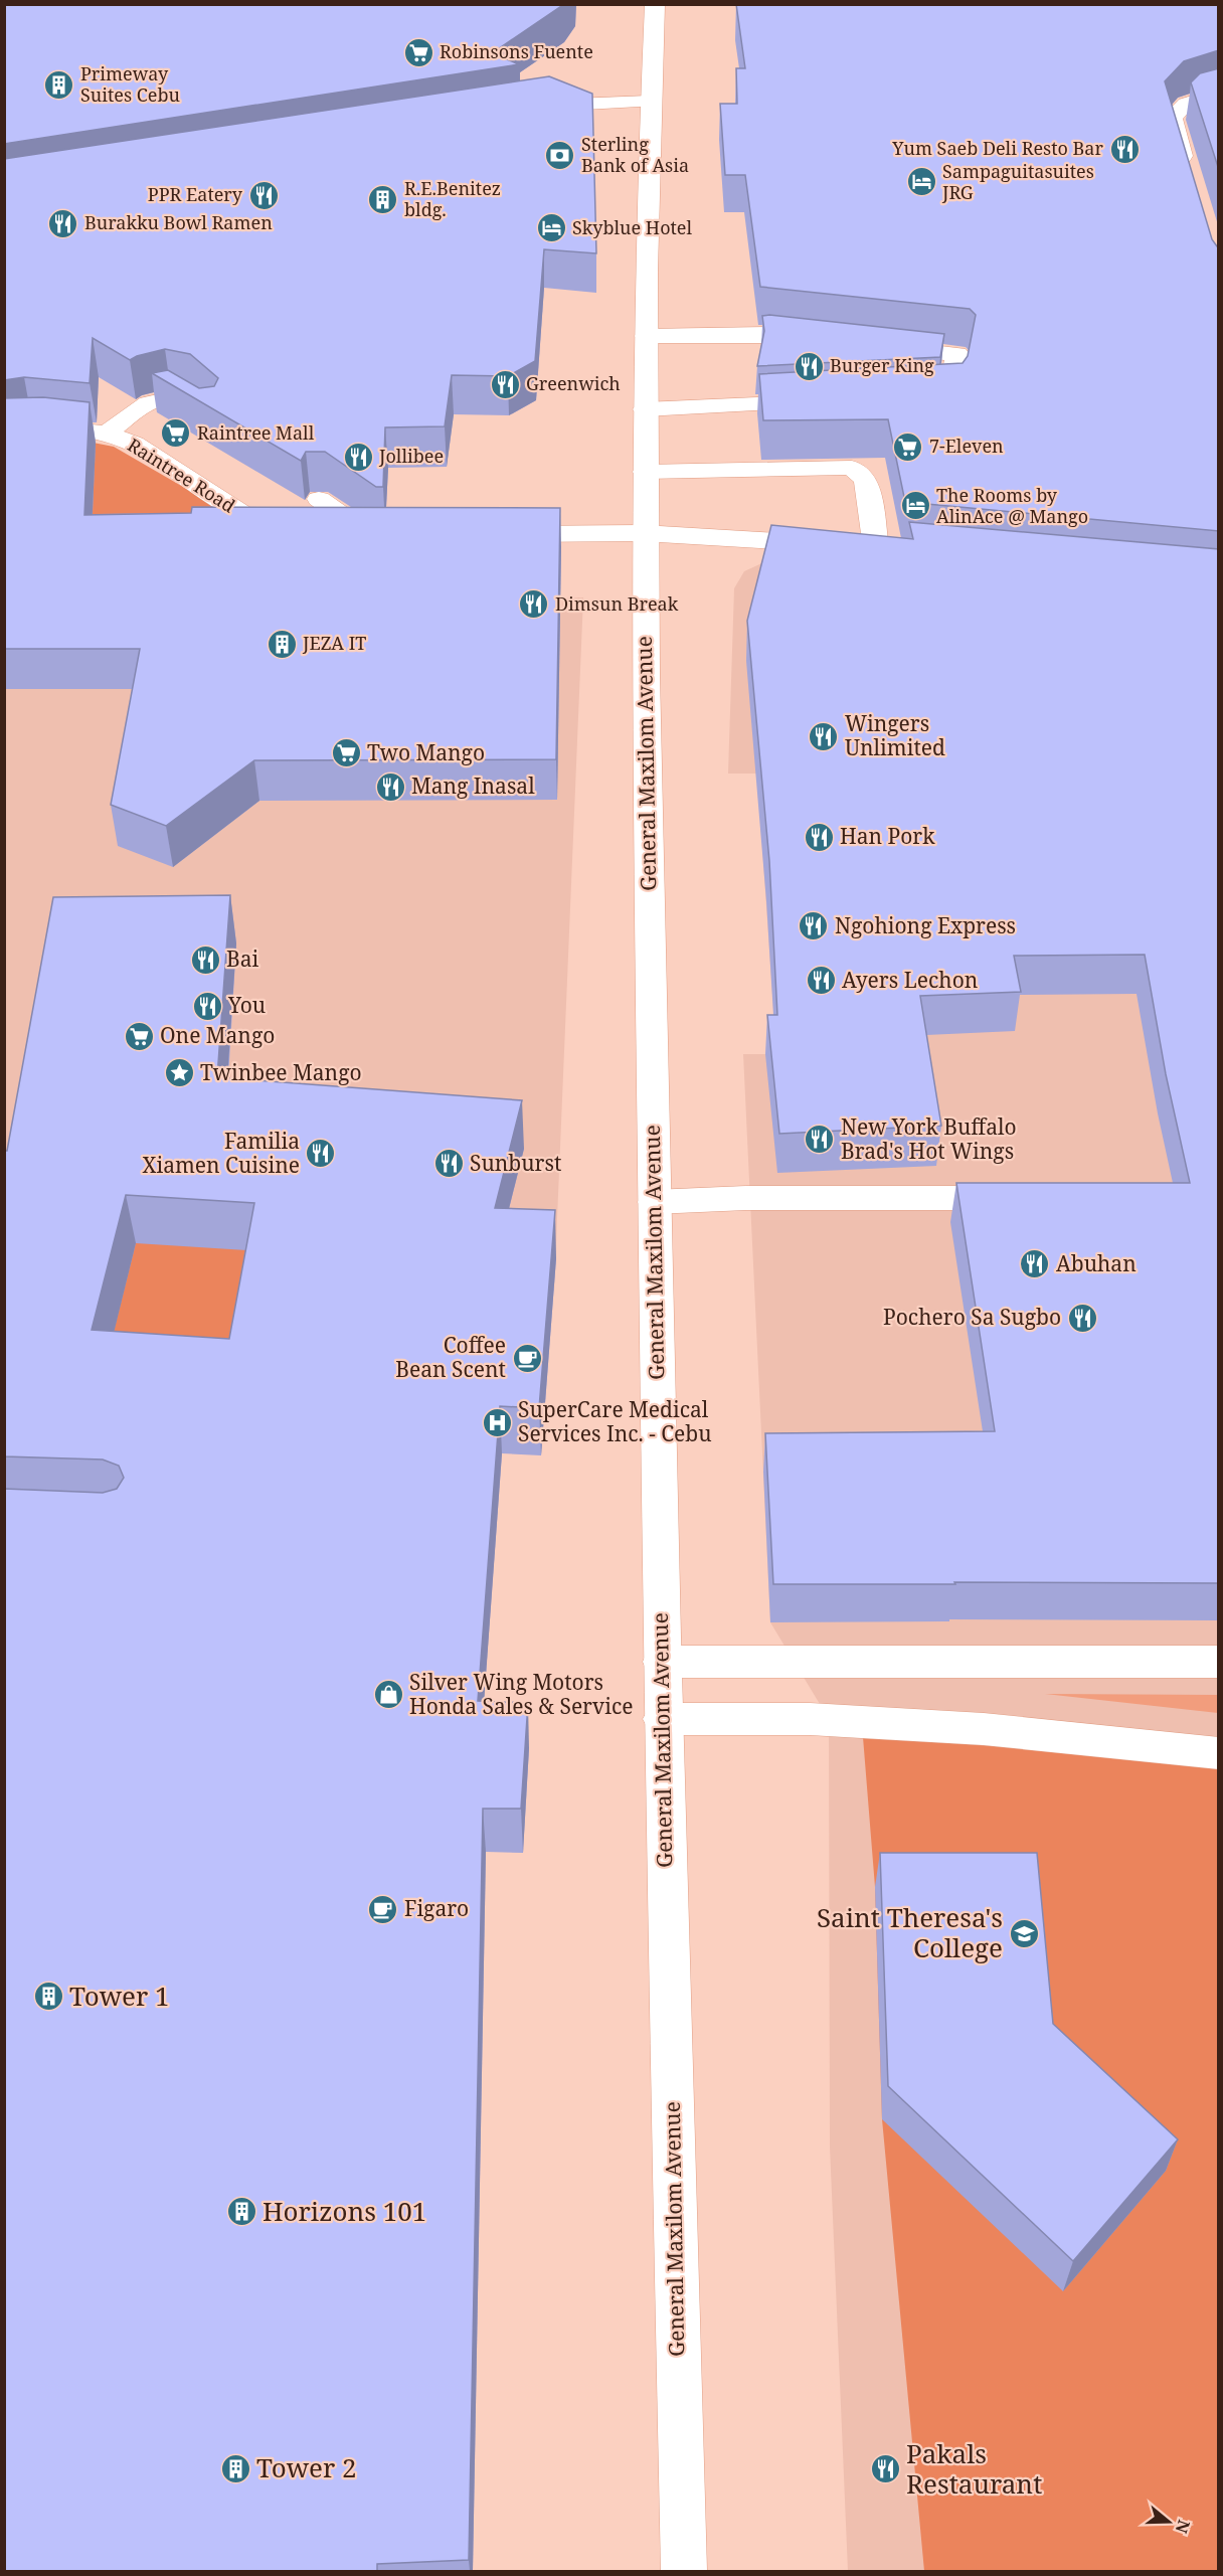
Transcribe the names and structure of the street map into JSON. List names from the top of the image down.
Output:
{
  "streets": {
    "main road": ["Raintree Road", "General Maxilom Avenue"]
  },
  "places": {
    "supermarket": [
      "Robinsons Fuente",
      "Raintree Mall",
      "7-Eleven",
      "Two Mango",
      "One Mango"
    ],
    "building": [
      "Primeway Suites Cebu",
      "R.E.Benitez bldg.",
      "JEZA IT",
      "Tower 1",
      "Horizons 101",
      "Tower 2"
    ],
    "restaurant": [
      "Yum Saeb Deli Resto Bar",
      "PPR Eatery",
      "Burakku Bowl Ramen",
      "Burger King",
      "Greenwich",
      "Jollibee",
      "Dimsun Break",
      "Wingers Unlimited",
      "Mang Inasal",
      "Han Pork",
      "Ngohiong Express",
      "Bai",
      "Ayers Lechon",
      "You",
      "New York Buffalo Brad's Hot Wings",
      "Familia Xiamen Cuisine",
      "Sunburst",
      "Abuhan",
      "Pochero Sa Sugbo",
      "Pakals Restaurant"
    ],
    "bank": ["Sterling Bank of Asia"],
    "hotel": ["Sampaguitasuites JRG", "Skyblue Hotel", "The Rooms by AlinAce @ Mango"],
    "place": ["Twinbee Mango"],
    "cafe": ["Coffee Bean Scent", "Figaro"],
    "hospital": ["SuperCare Medical Services Inc. - Cebu"],
    "shop": ["Silver Wing Motors Honda Sales & Service"],
    "school or university": ["Saint Theresa's College"]
  },
  "north": "right"
}
